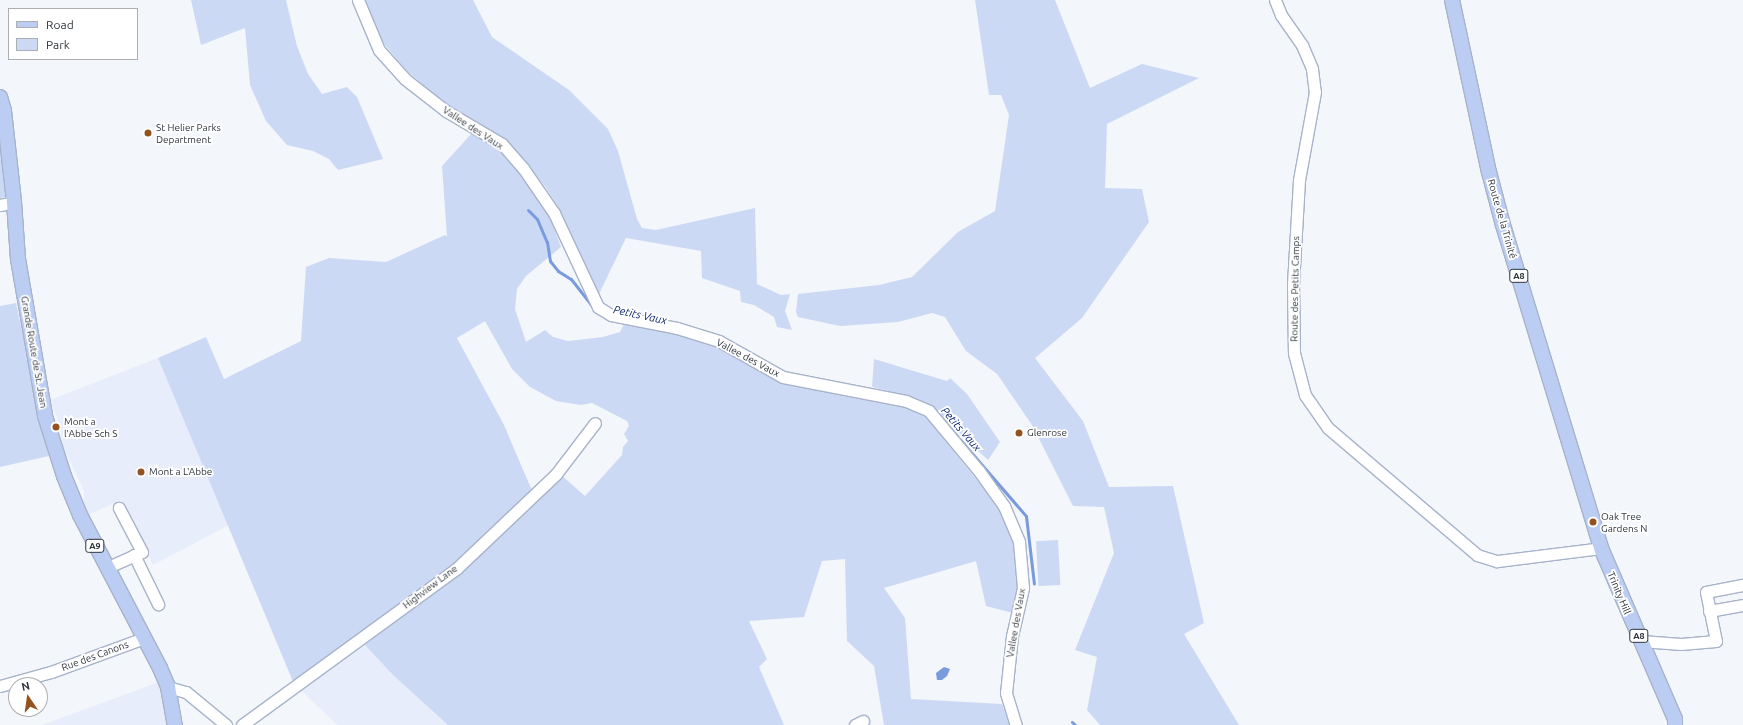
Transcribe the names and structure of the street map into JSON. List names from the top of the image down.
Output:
{
  "streets": {
    "main road": [
      "Route de la Trinité",
      "A8",
      "Grande Route de St. Jean",
      "A9",
      "Trinity Hill"
    ],
    "street": [
      "Vallee des Vaux",
      "Route des Petits Camps",
      "Highview Lane",
      "Rue des Canons"
    ]
  },
  "crossings": [
    ["Route de la Trinité", "Route des Petits Camps"],
    ["Route de la Trinité", "Trinity Hill"],
    ["Route des Petits Camps", "Trinity Hill"],
    ["Grande Route de St. Jean", "Rue des Canons"]
  ],
  "water": ["Petits Vaux"],
  "places": [
    "St Helier Parks Department",
    "Mont a l'Abbe Sch S",
    "Glenrose",
    "Mont a L'Abbe",
    "Oak Tree Gardens N"
  ],
  "legend": ["Road", "Park"],
  "north": "top"
}
